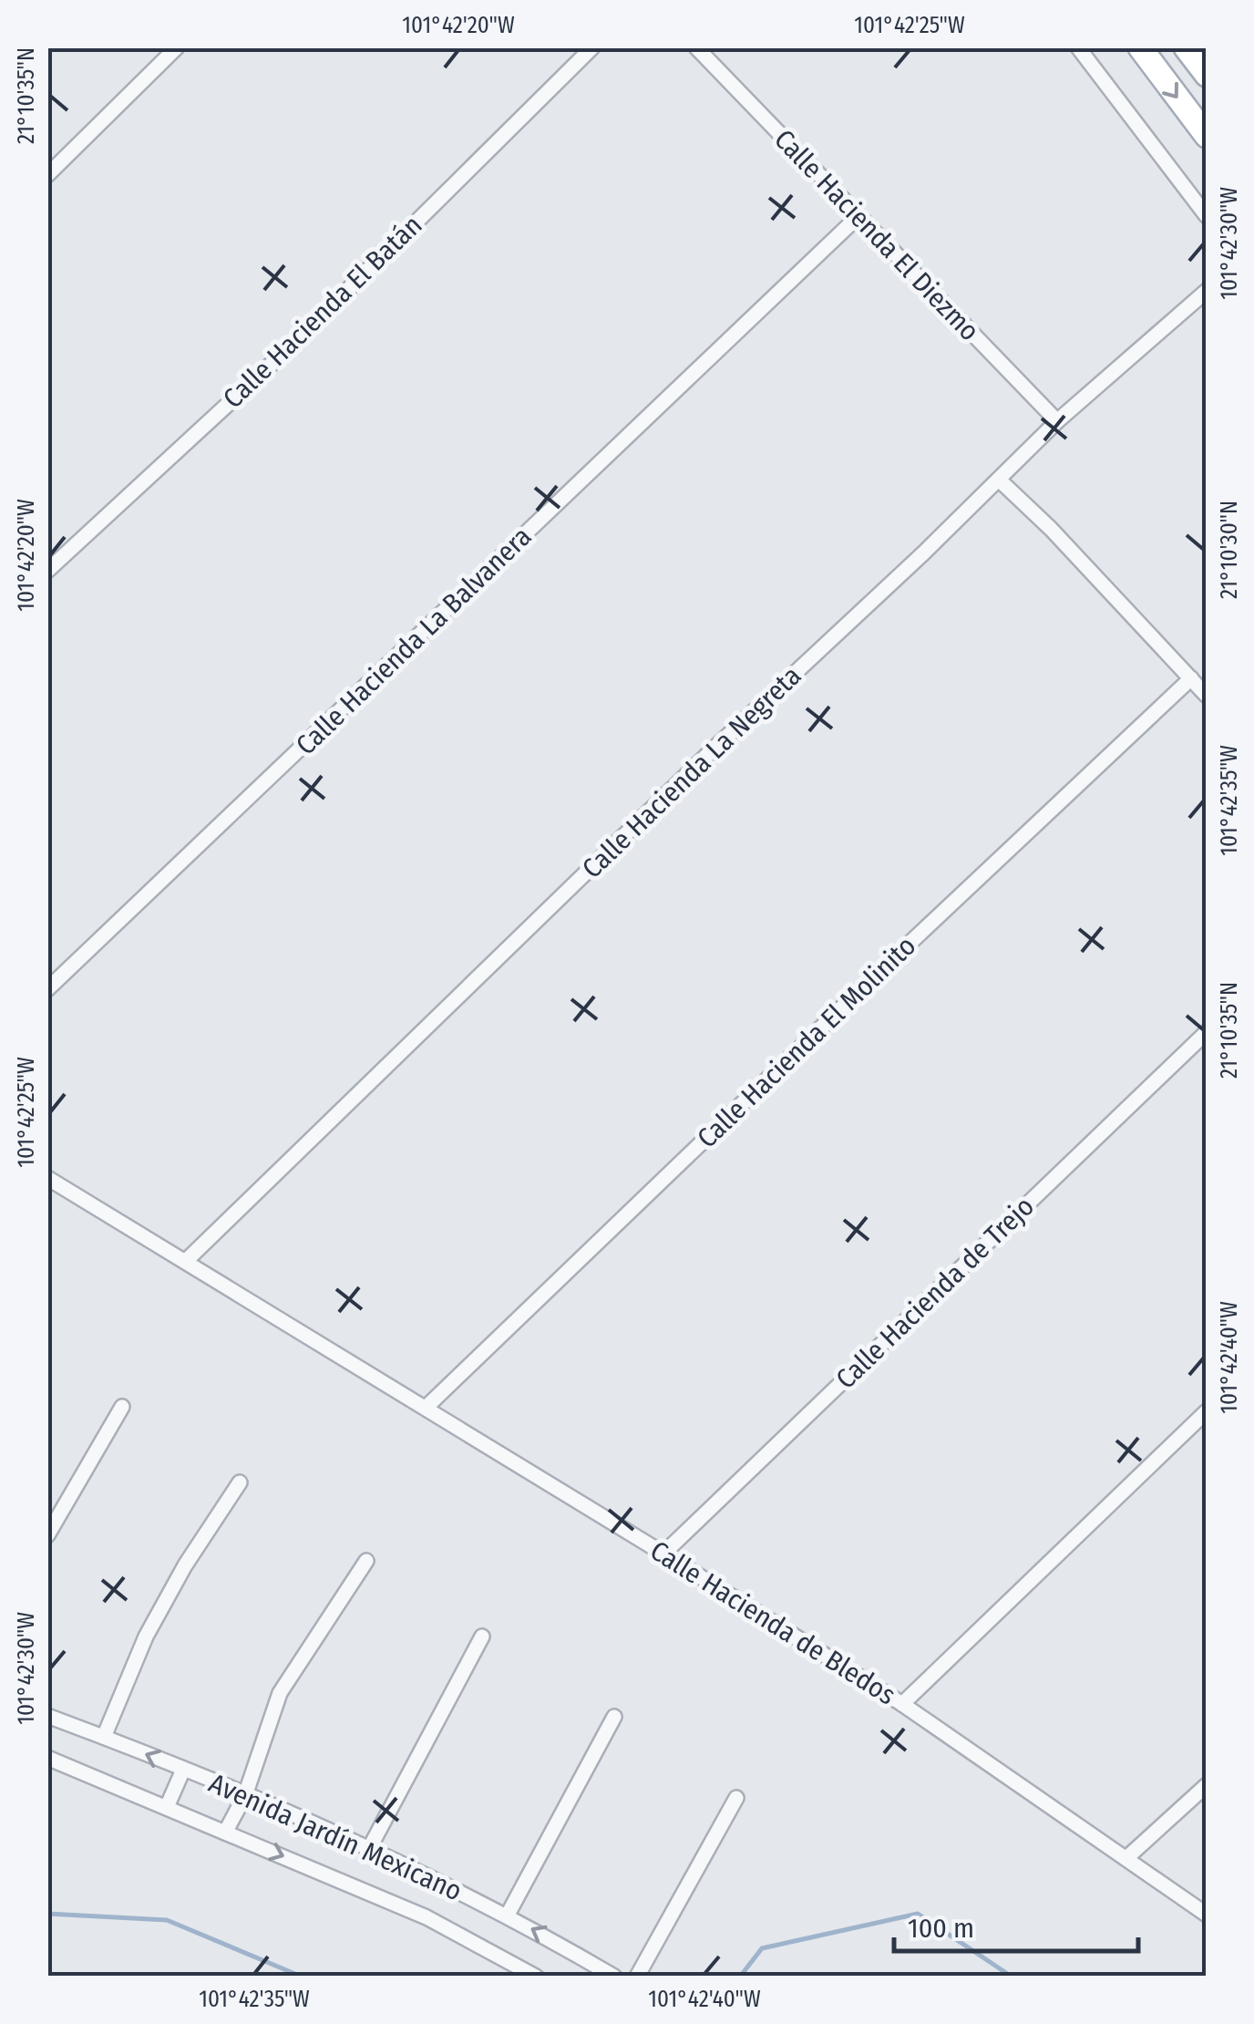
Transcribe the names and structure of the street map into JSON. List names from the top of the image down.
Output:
{
  "streets": {
    "street": [
      "Calle Hacienda El Diezmo",
      "Calle Hacienda El Batán",
      "Calle Hacienda La Balvanera",
      "Calle Hacienda La Negreta",
      "Calle Hacienda El Molinito",
      "Calle Hacienda de Trejo",
      "Calle Hacienda de Bledos",
      "Avenida Jardín Mexicano"
    ]
  },
  "crossings": [
    ["Calle Hacienda El Diezmo", "Calle Hacienda La Balvanera"],
    ["Calle Hacienda El Diezmo", "Calle Hacienda La Negreta"],
    ["Calle Hacienda La Negreta", "Calle Hacienda de Bledos"],
    ["Calle Hacienda El Molinito", "Calle Hacienda de Bledos"],
    ["Calle Hacienda de Trejo", "Calle Hacienda de Bledos"]
  ],
  "scale_bar": "100 m",
  "coordinates": [
    "101°42'20\"W",
    "101°42'25\"W",
    "21°10'35\"N",
    "101°42'30\"W",
    "21°10'30\"N",
    "101°42'35\"W",
    "101°42'40\"W"
  ]
}
